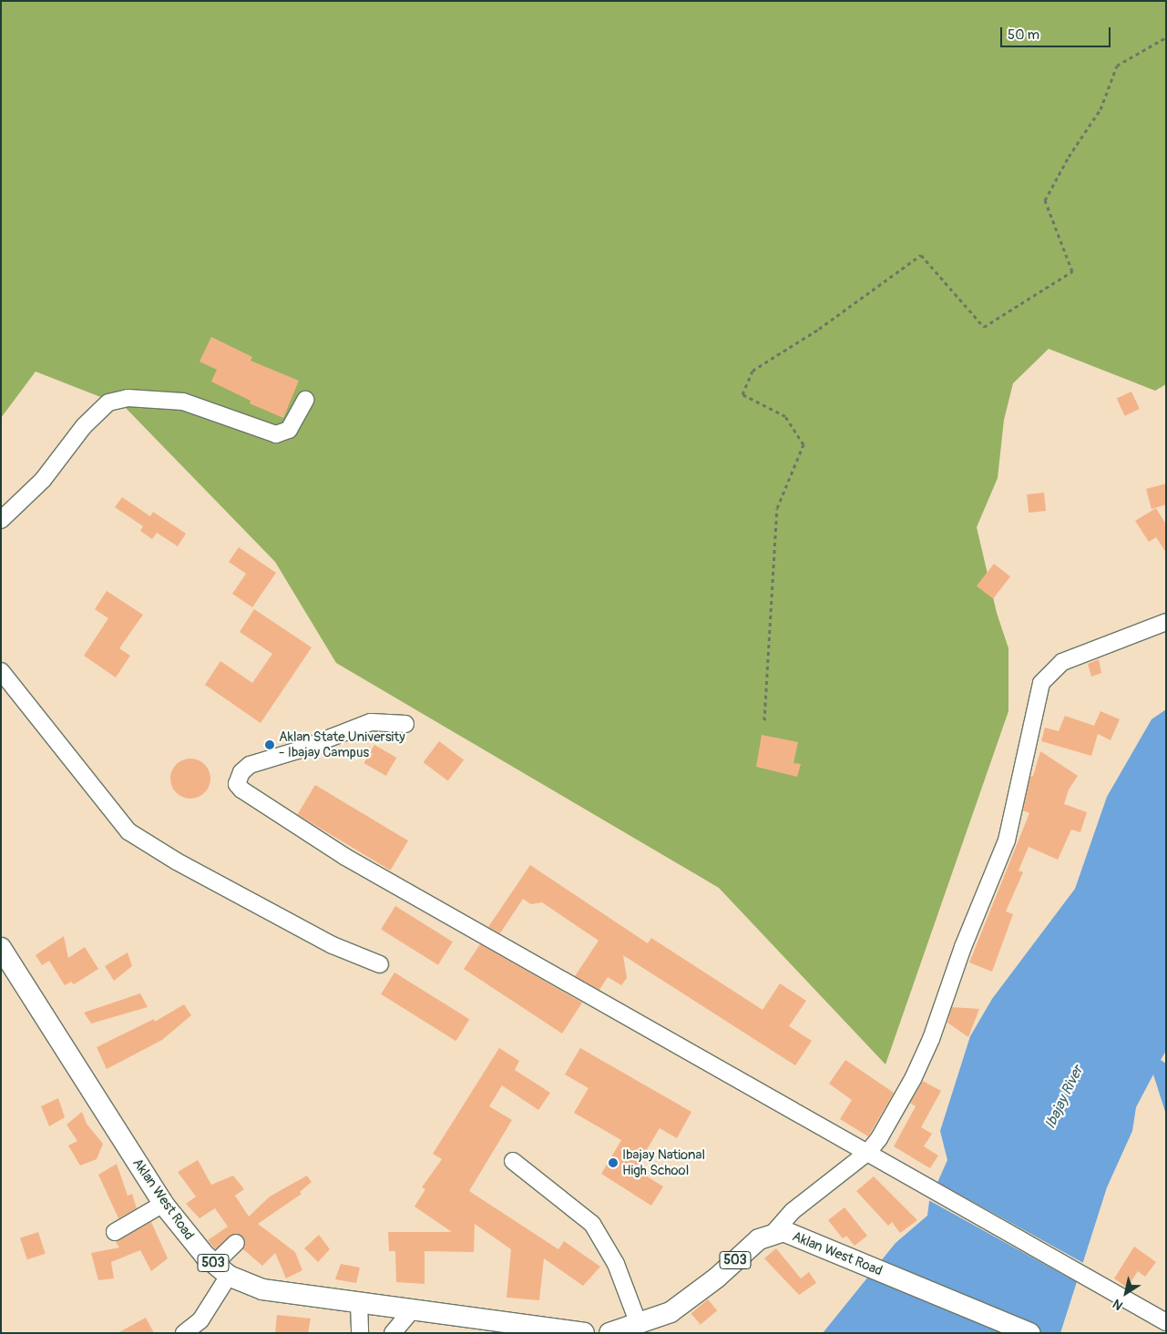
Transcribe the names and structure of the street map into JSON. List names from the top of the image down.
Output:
{
  "streets": {
    "main road": ["Aklan West Road", "503"]
  },
  "water": ["Ibajay River"],
  "places": ["Aklan State University - Ibajay Campus", "Ibajay National High School"],
  "scale_bar": "50 m",
  "north": "bottom left"
}
